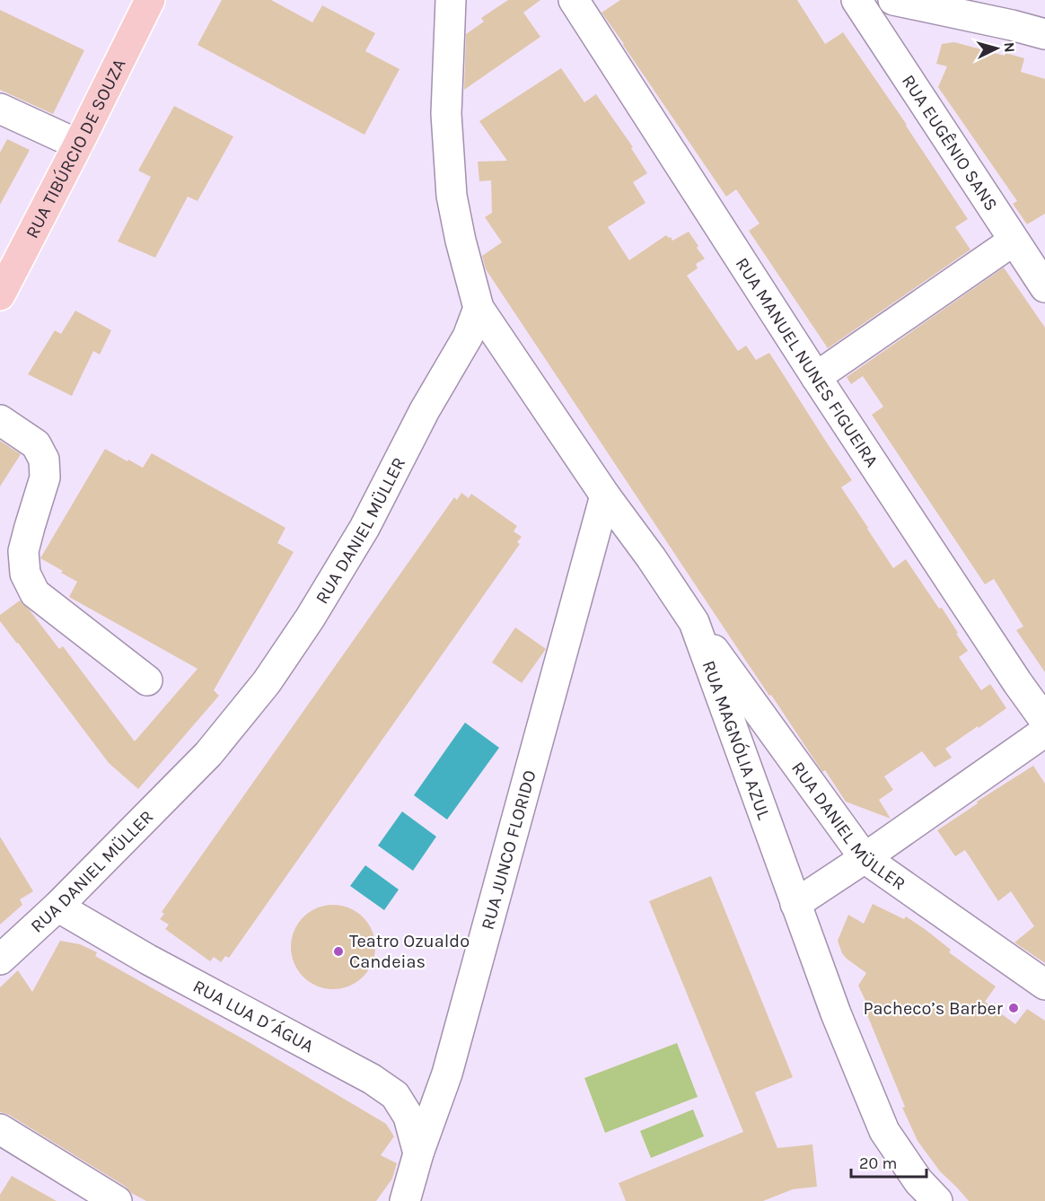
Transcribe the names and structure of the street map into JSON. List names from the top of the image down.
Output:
{
  "streets": {
    "main road": ["RUA TIBÚRCIO DE SOUZA"],
    "street": [
      "RUA EUGÊNIO SANS",
      "RUA MANUEL NUNES FIGUEIRA",
      "RUA DANIEL MÜLLER",
      "RUA MAGNÓLIA AZUL",
      "RUA JUNCO FLORIDO",
      "RUA LUA D´ÁGUA"
    ]
  },
  "crossings": [
    ["RUA DANIEL MÜLLER", "RUA MAGNÓLIA AZUL"],
    ["RUA DANIEL MÜLLER", "RUA LUA D´ÁGUA"],
    ["RUA MAGNÓLIA AZUL", "RUA JUNCO FLORIDO"],
    ["RUA JUNCO FLORIDO", "RUA LUA D´ÁGUA"]
  ],
  "places": ["Teatro Ozualdo Candeias", "Pacheco’s Barber"],
  "scale_bar": "20 m",
  "north": "right"
}
